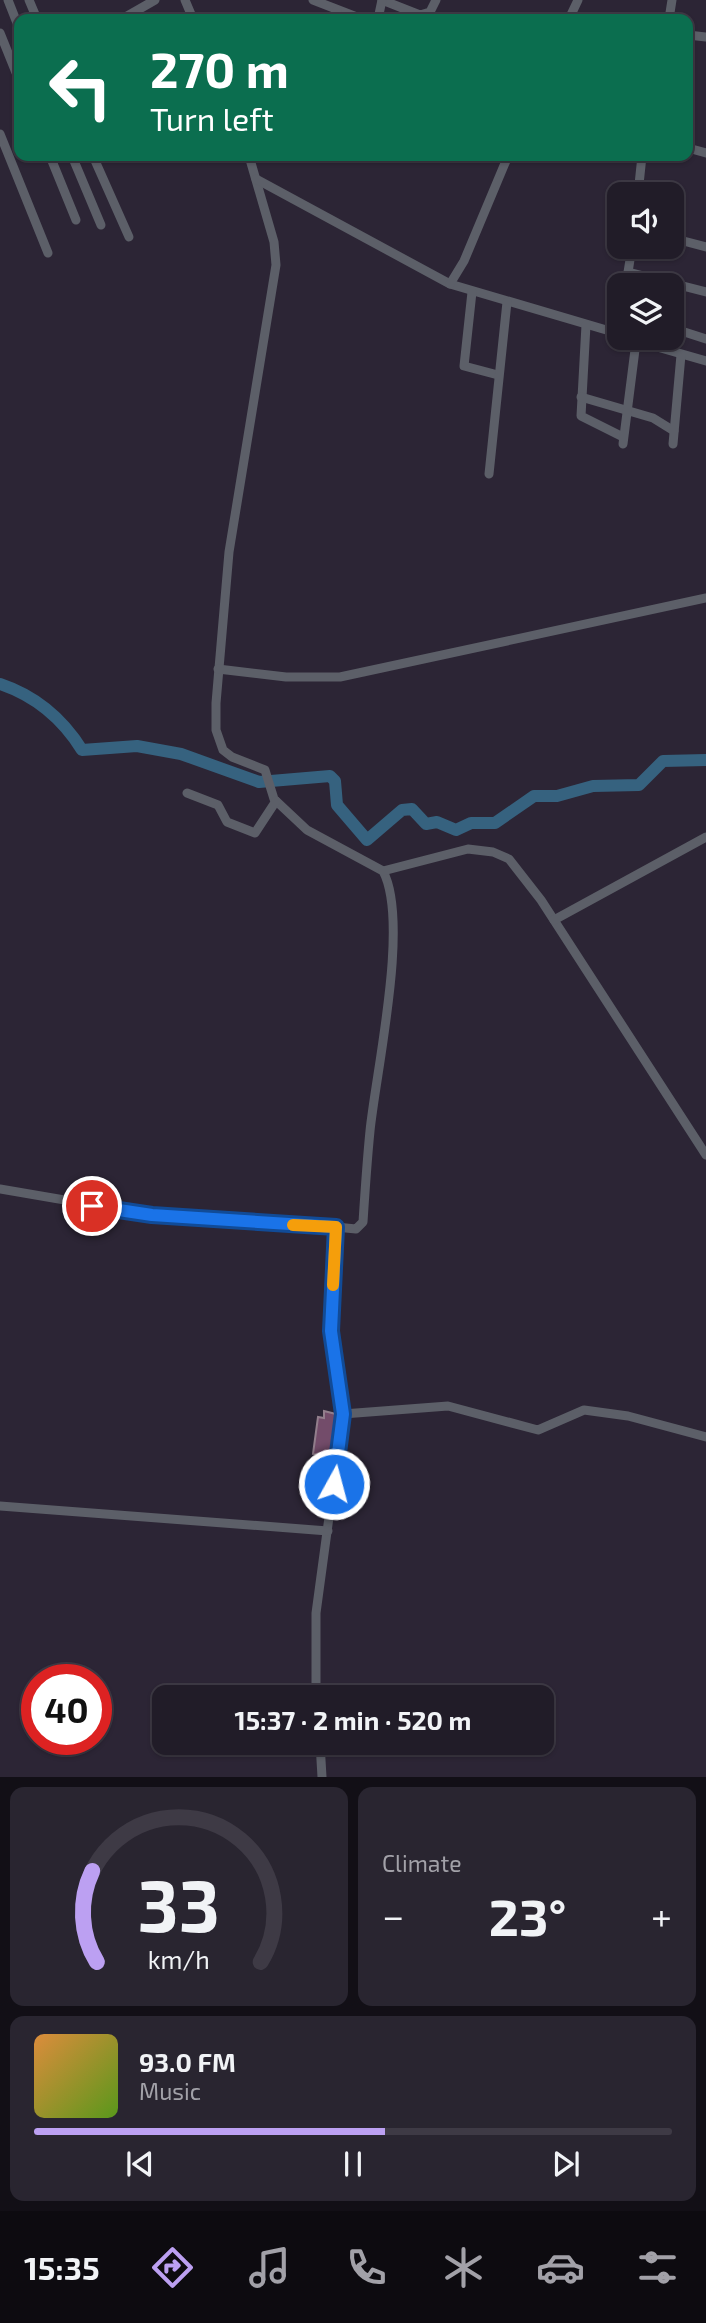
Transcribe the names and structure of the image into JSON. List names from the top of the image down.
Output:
{
  "page": {
    "turn": ["270 m", "Turn left"],
    "limit": "40",
    "trip": "15:37 · 2 min · 520 m",
    "tile": "Climate",
    "heat": ["−", "23°", "+"],
    "song": ["93.0 FM", "Music"],
    "tabs": "15:35",
    "gauge": ["33", "km/h"]
  }
}
